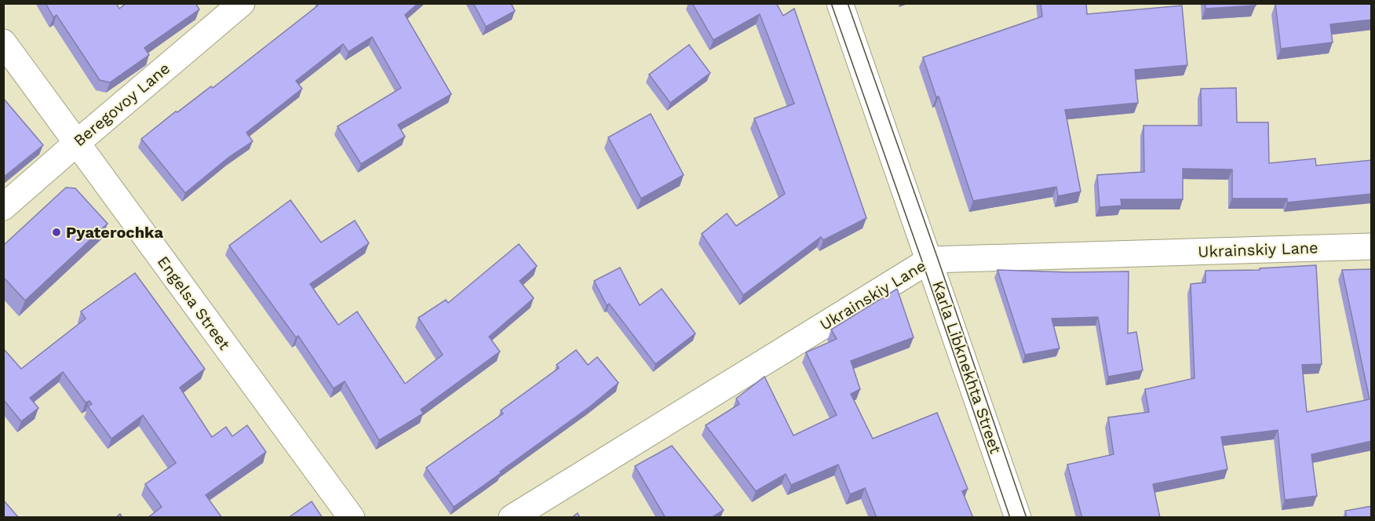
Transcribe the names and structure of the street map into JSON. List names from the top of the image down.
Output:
{
  "streets": {
    "street": [
      "Beregovoy Lane",
      "Ukrainskiy Lane",
      "Engelsa Street",
      "Karla Libknekhta Street"
    ]
  },
  "crossings": [
    ["Beregovoy Lane", "Engelsa Street"],
    ["Ukrainskiy Lane", "Karla Libknekhta Street"]
  ],
  "places": ["Pyaterochka"]
}
